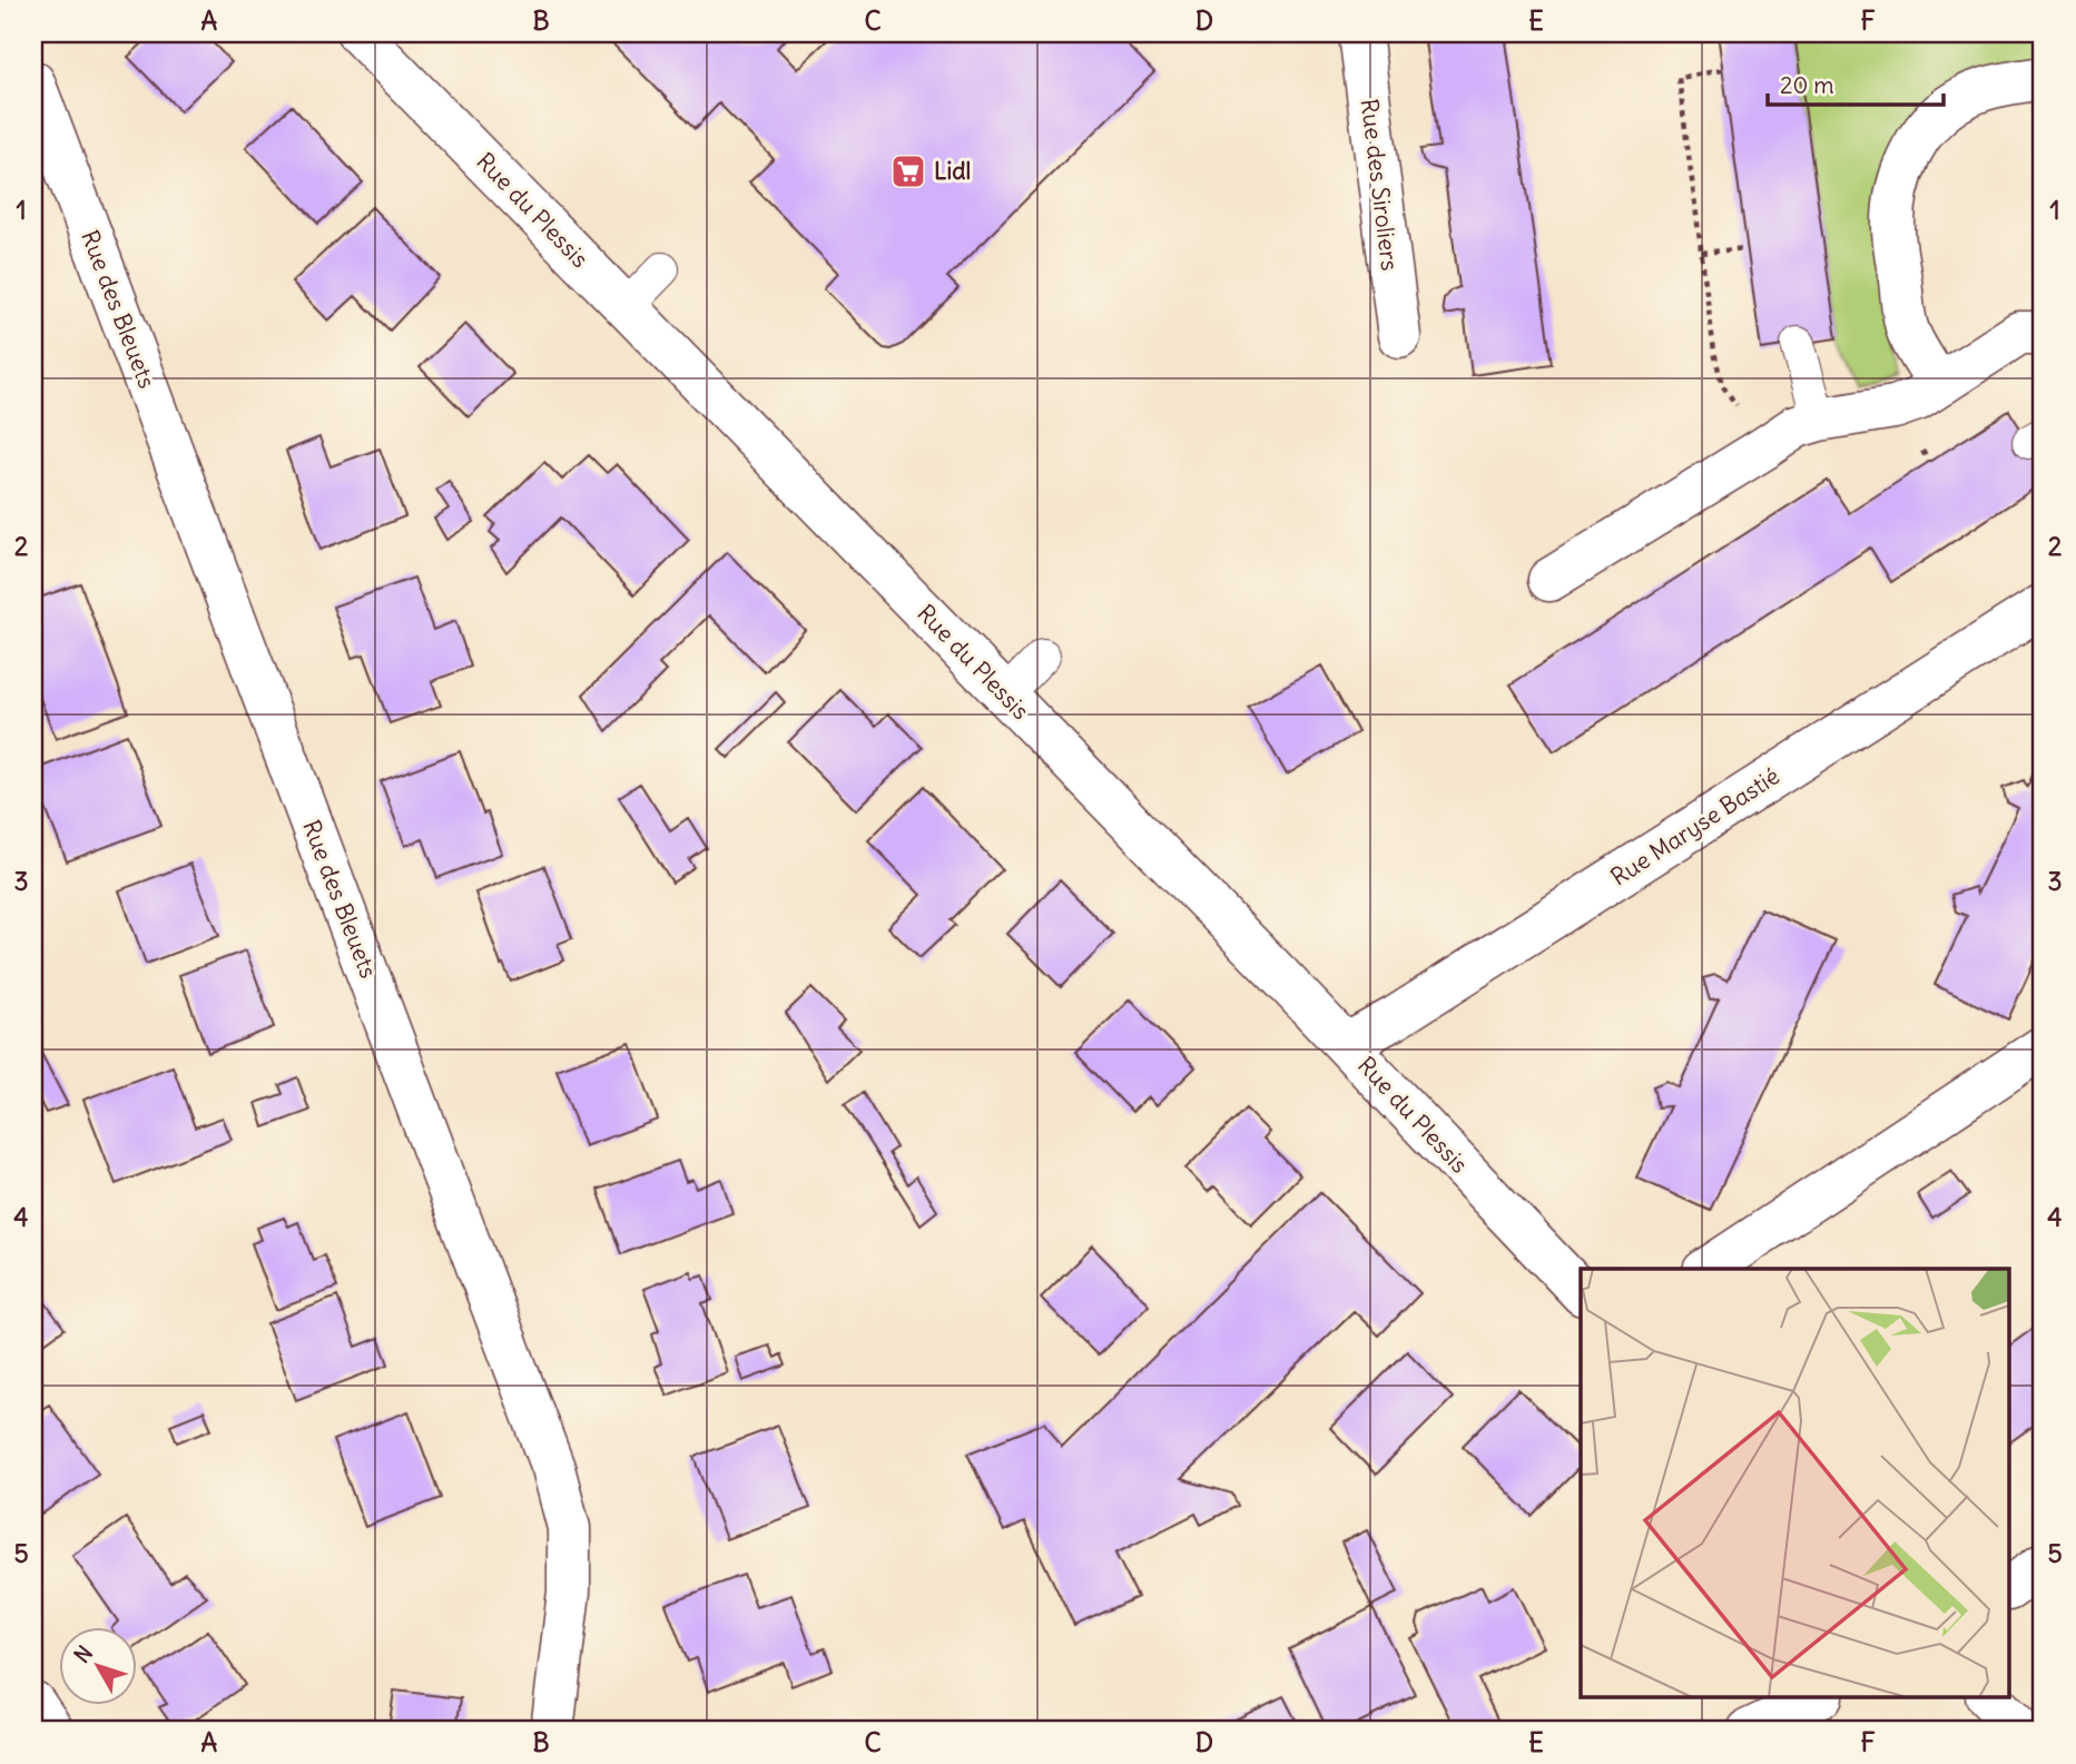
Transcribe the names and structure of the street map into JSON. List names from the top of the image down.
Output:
{
  "streets": {
    "street": [
      "Rue des Siroliers",
      "Rue du Plessis",
      "Rue des Bleuets",
      "Rue Maryse Bastié"
    ]
  },
  "crossings": [
    ["Rue du Plessis", "Rue Maryse Bastié"]
  ],
  "places": {
    "supermarket": ["Lidl"]
  },
  "scale_bar": "20 m",
  "north": "top left",
  "grid": {
    "columns": [
      "A",
      "B",
      "C",
      "D",
      "E",
      "F"
    ],
    "rows": [
      "1",
      "2",
      "3",
      "4",
      "5"
    ]
  }
}
